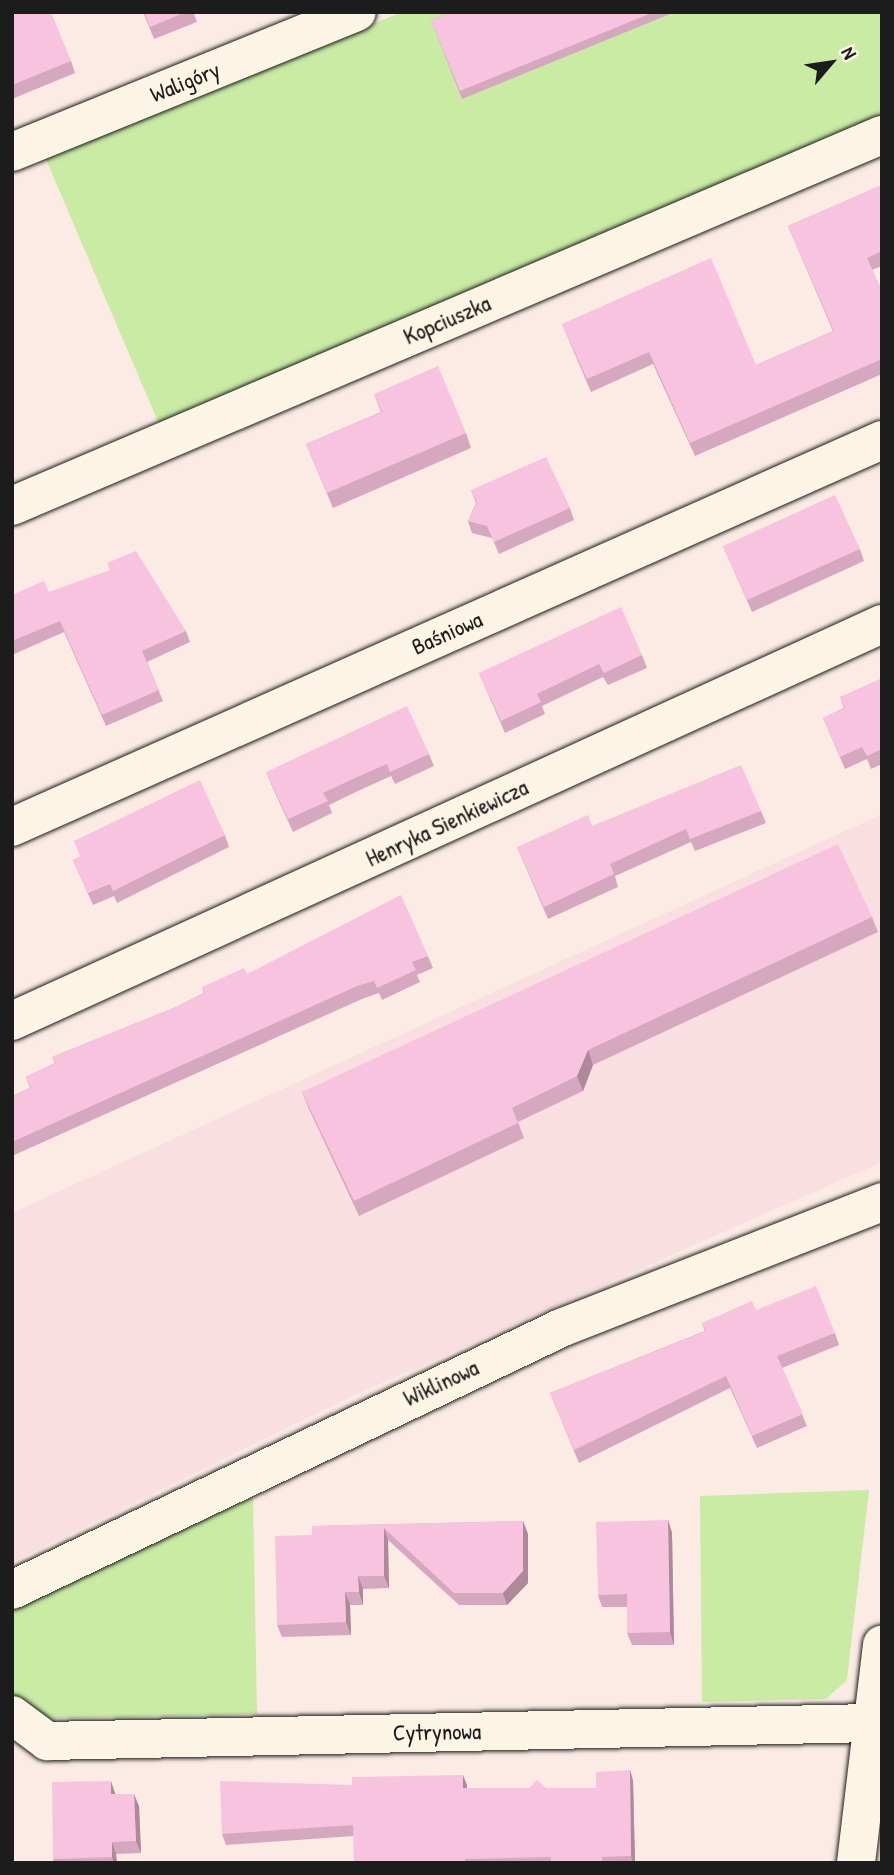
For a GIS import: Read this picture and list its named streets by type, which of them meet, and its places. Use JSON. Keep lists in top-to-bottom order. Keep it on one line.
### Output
{"streets":{"street":["Waligóry","Kopciuszka","Baśniowa","Henryka Sienkiewicza","Wiklinowa","Cytrynowa"]},"north":"top right"}
